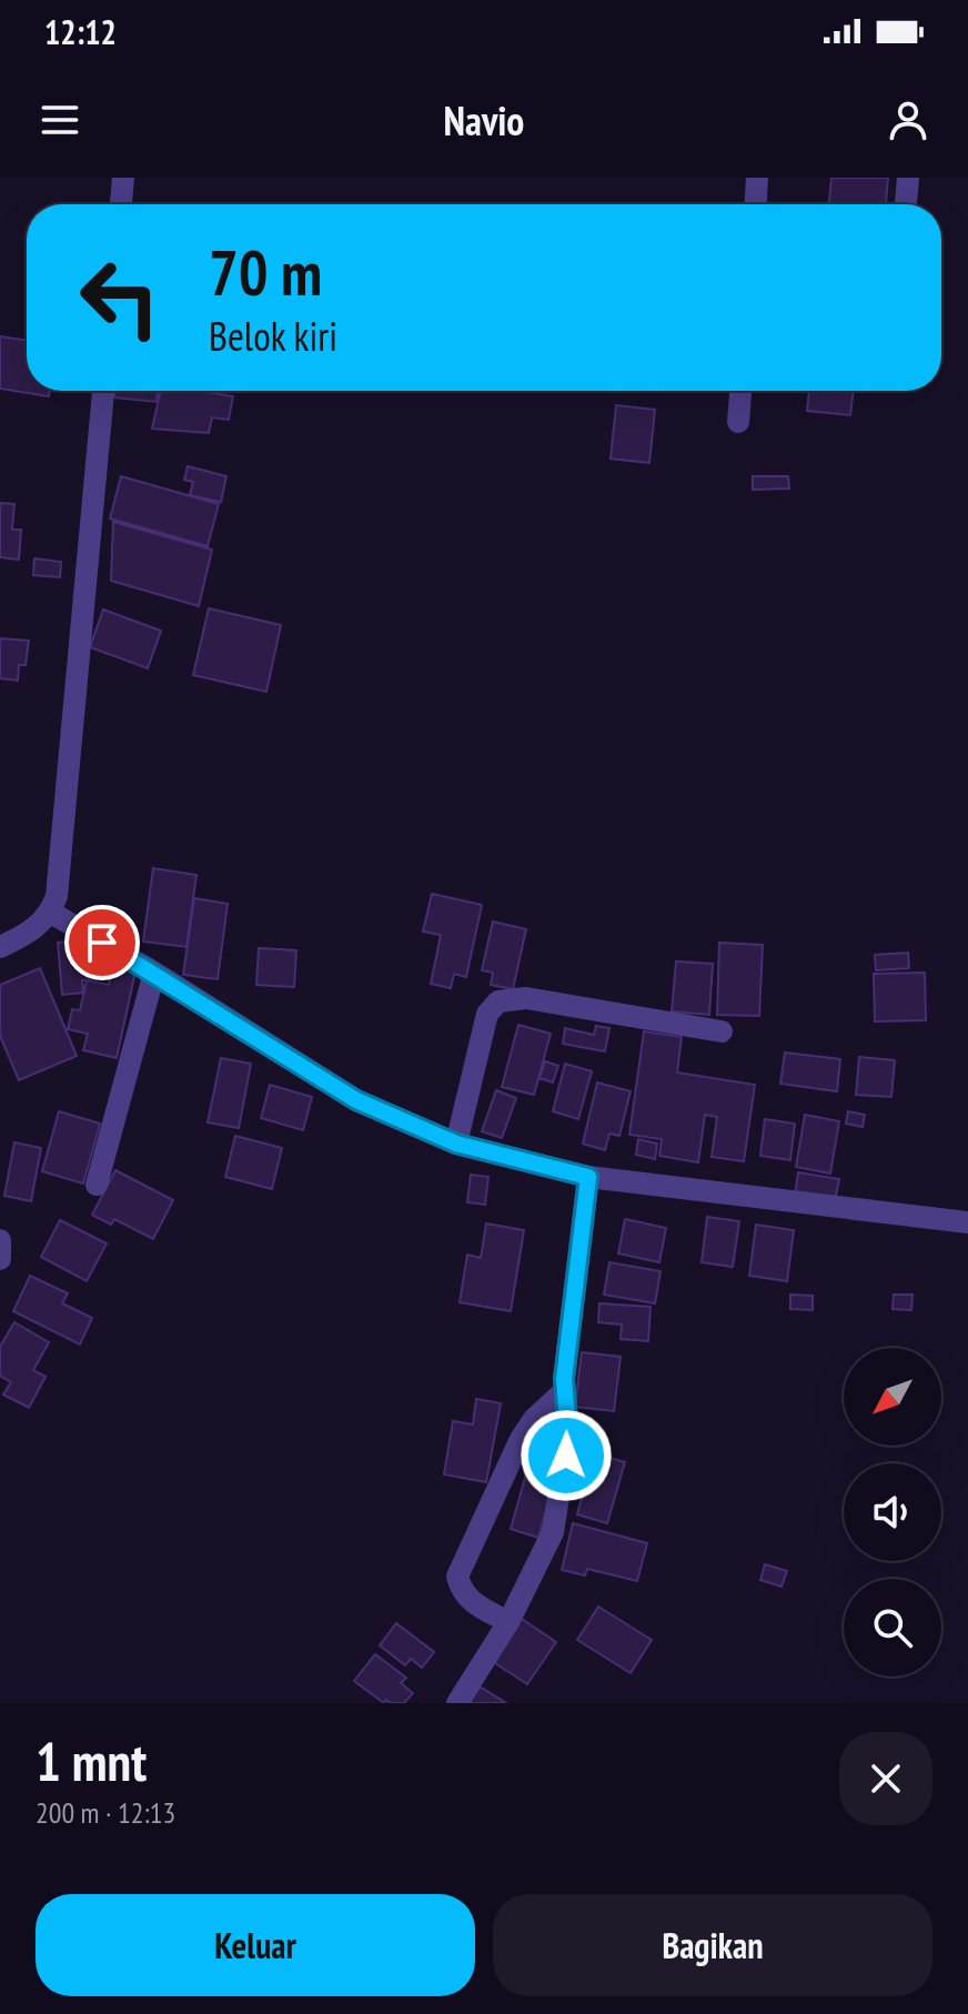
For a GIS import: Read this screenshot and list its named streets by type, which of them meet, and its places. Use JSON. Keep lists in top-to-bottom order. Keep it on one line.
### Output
{"north":"bottom left","page":{"status":"12:12","header":"Navio","turn":["70 m","Belok kiri"],"heading":["1 mnt","200 m · 12:13"],"buttons":["Keluar","Bagikan"]}}
